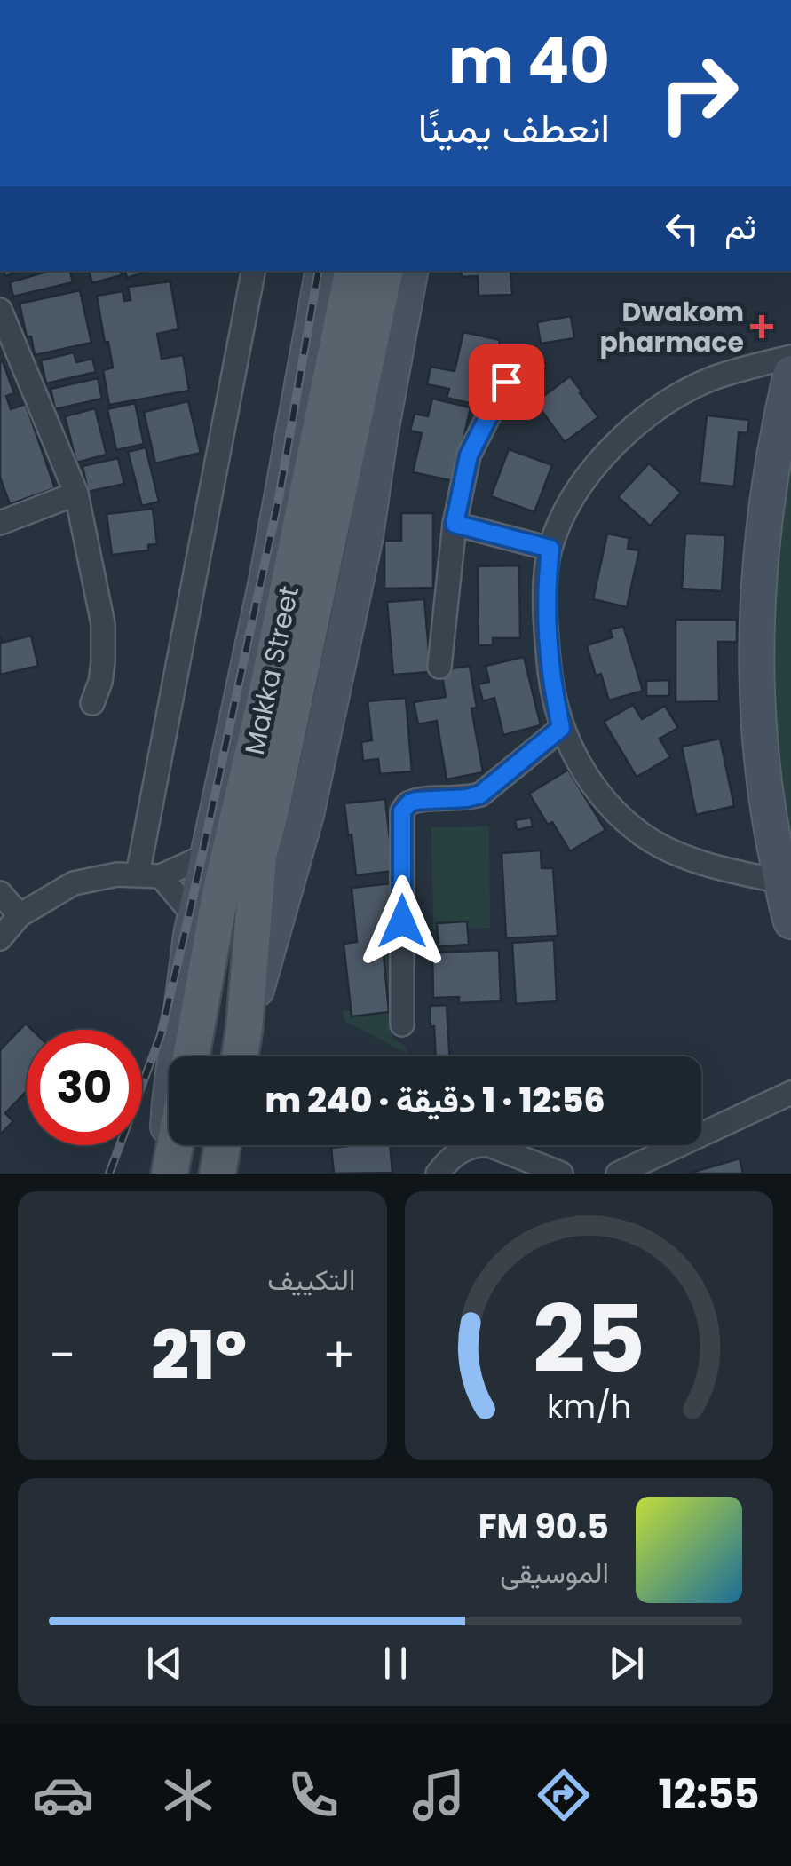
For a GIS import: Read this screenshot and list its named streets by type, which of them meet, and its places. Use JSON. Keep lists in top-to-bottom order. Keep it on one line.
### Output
{"streets":{"main road":["Makka Street"]},"places":{"health":["Dwakom pharmace"]},"page":{"turn":["40 m","انعطف يمينًا"],"then":"ثم","limit":"30","trip":"12:56 · 1 دقيقة · 240 m","tile":"التكييف","heat":["−","21°","+"],"song":["90.5 FM","الموسيقى"],"tabs":"12:55","gauge":["25","km/h"]}}
